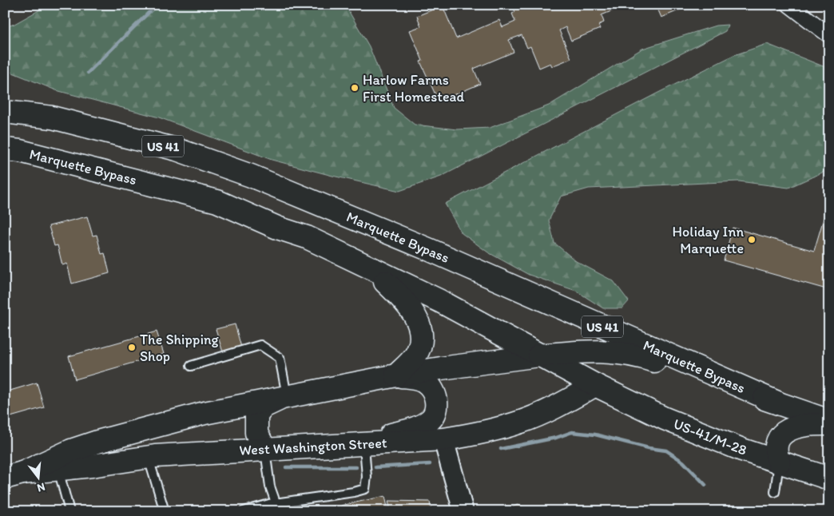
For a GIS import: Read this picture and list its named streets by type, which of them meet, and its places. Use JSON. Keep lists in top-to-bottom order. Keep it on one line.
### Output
{"streets":{"main road":["US 41","Marquette Bypass","US-41/M-28","West Washington Street"]},"crossings":[["US 41","Marquette Bypass"],["US 41","West Washington Street"],["Marquette Bypass","US-41/M-28"],["Marquette Bypass","West Washington Street"],["US-41/M-28","West Washington Street"]],"places":["Harlow Farms First Homestead","Holiday Inn Marquette","The Shipping Shop"],"north":"bottom"}
